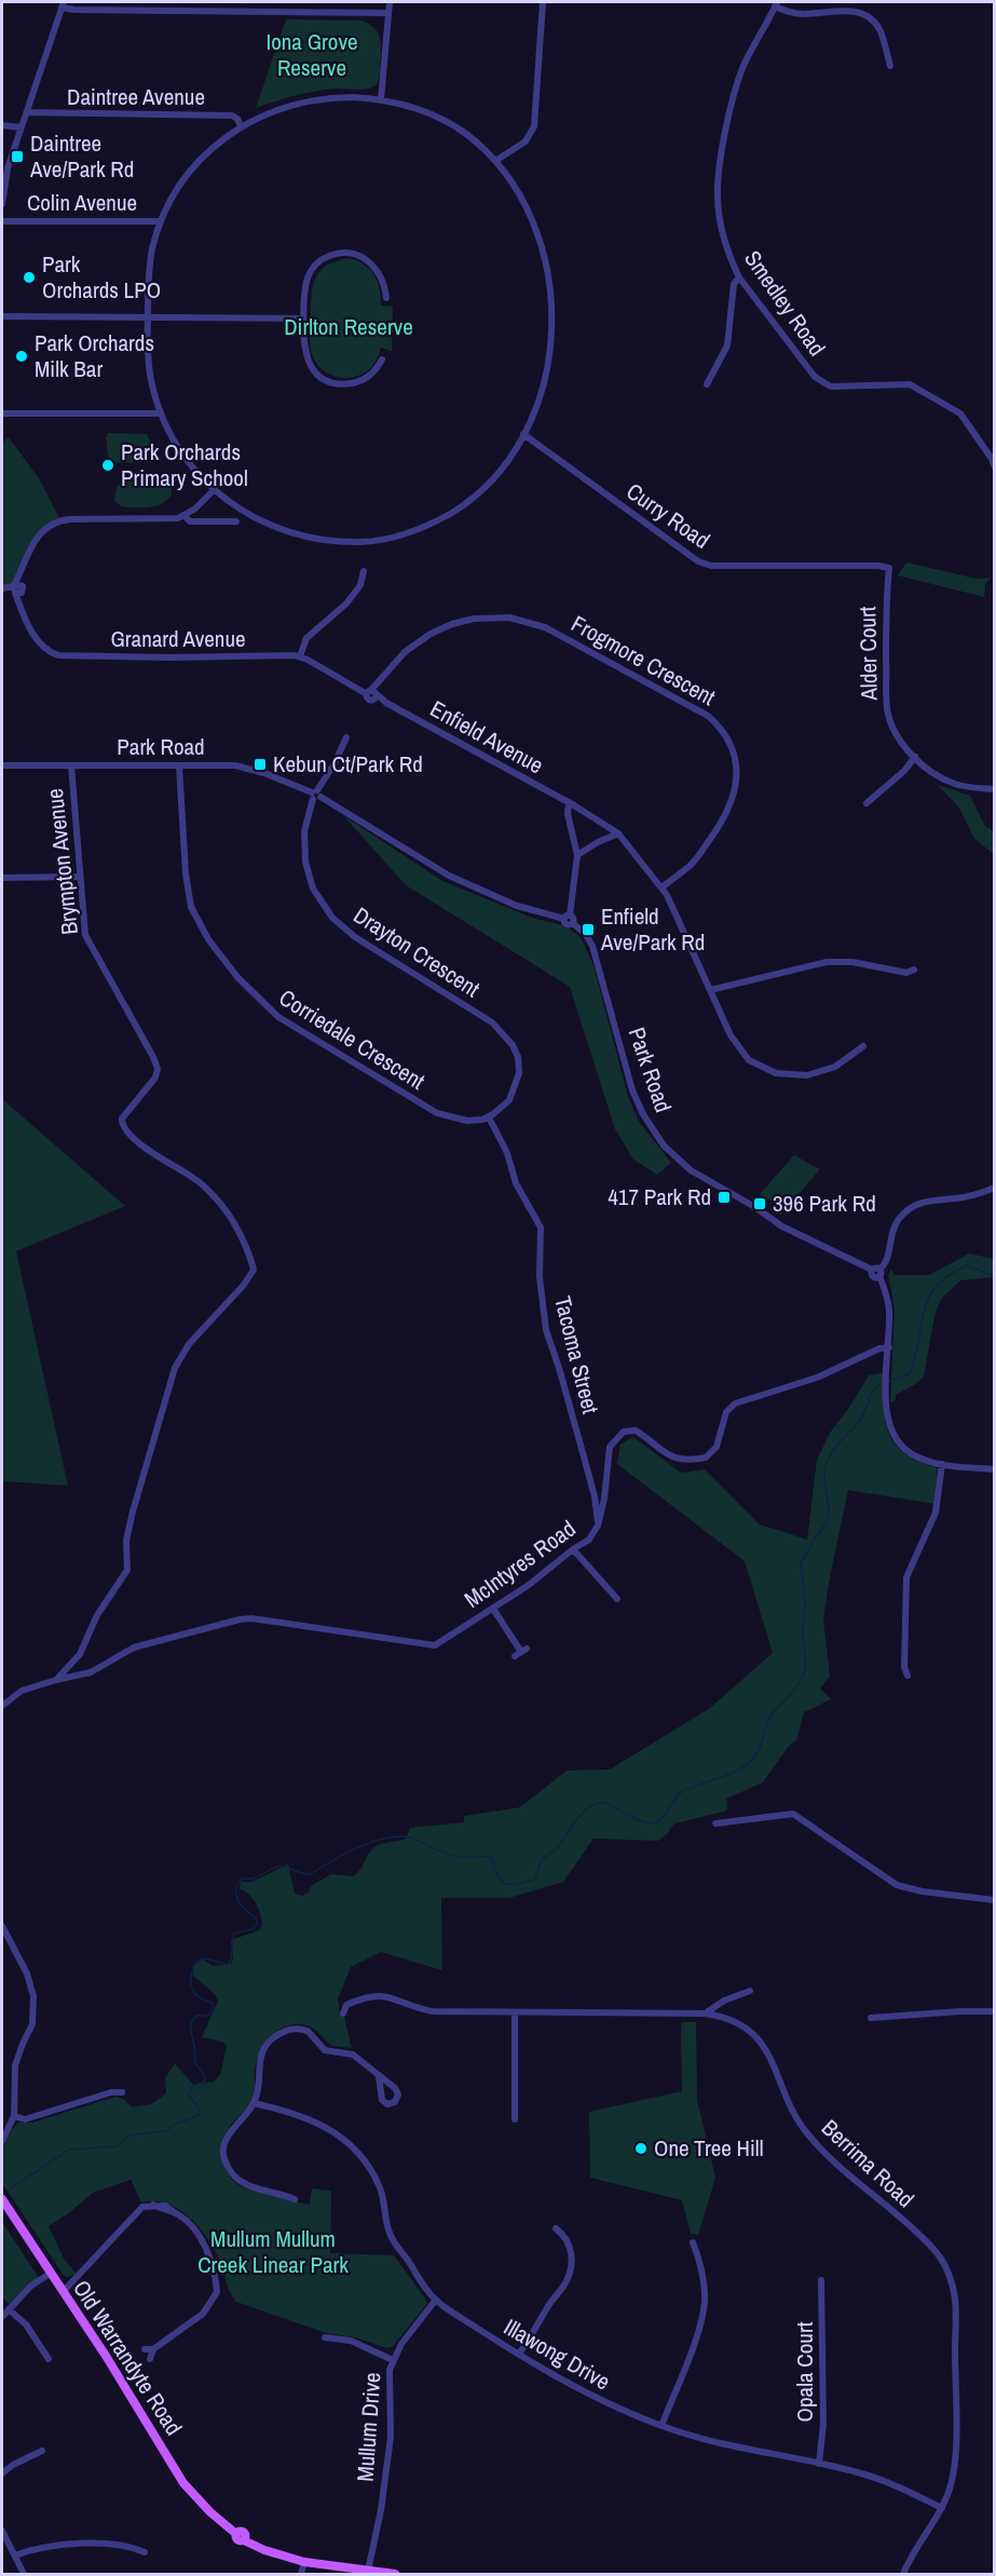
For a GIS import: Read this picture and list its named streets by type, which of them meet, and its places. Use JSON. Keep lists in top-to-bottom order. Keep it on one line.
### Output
{"streets":{"main road":["Old Warrandyte Road"],"street":["Daintree Avenue","Colin Avenue","Smedley Road","Curry Road","Granard Avenue","Alder Court","Frogmore Crescent","Enfield Avenue","Park Road","Brympton Avenue","Drayton Crescent","Corriedale Crescent","Tacoma Street","McIntyres Road","Berrima Road","Illawong Drive","Opala Court","Mullum Drive"]},"crossings":[["Curry Road","Alder Court"],["Granard Avenue","Frogmore Crescent"],["Granard Avenue","Enfield Avenue"],["Frogmore Crescent","Enfield Avenue"],["Park Road","Brympton Avenue"],["Park Road","Drayton Crescent"],["Park Road","Corriedale Crescent"],["Brympton Avenue","McIntyres Road"],["Drayton Crescent","Corriedale Crescent"],["Drayton Crescent","Tacoma Street"],["Corriedale Crescent","Tacoma Street"],["Tacoma Street","McIntyres Road"],["Berrima Road","Illawong Drive"],["Illawong Drive","Opala Court"],["Illawong Drive","Mullum Drive"],["Old Warrandyte Road","Mullum Drive"]],"parks":["Iona Grove Reserve","Dirlton Reserve","Mullum Mullum Creek Linear Park"],"places":{"transit":["Daintree Ave/Park Rd","Kebun Ct/Park Rd","Enfield Ave/Park Rd","417 Park Rd","396 Park Rd"],"other":["Park Orchards LPO","Park Orchards Milk Bar","Park Orchards Primary School","One Tree Hill"]}}
